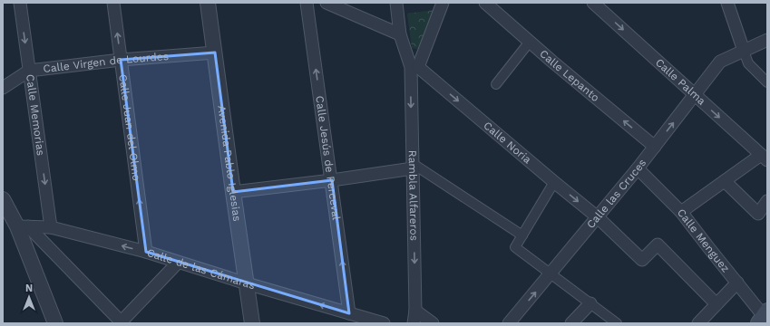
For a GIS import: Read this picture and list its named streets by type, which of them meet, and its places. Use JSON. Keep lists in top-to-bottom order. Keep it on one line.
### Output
{"streets":{"street":["Calle Virgen de Lourdes","Calle Lepanto","Calle Palma","Calle Memorias","Calle Juan del Olmo","Calle Noria","Calle Jesús de Perceval","Avenida Pablo Iglesias","Calle las Cruces","Rambla Alfareros","Calle Menguez","Calle de las Cámaras"]},"crossings":[["Calle Virgen de Lourdes","Calle Memorias"],["Calle Virgen de Lourdes","Calle Juan del Olmo"],["Calle Virgen de Lourdes","Avenida Pablo Iglesias"],["Calle Lepanto","Calle las Cruces"],["Calle Palma","Calle las Cruces"],["Calle Memorias","Calle de las Cámaras"],["Calle Juan del Olmo","Calle de las Cámaras"],["Calle Noria","Calle las Cruces"],["Calle Noria","Rambla Alfareros"],["Calle Jesús de Perceval","Calle de las Cámaras"],["Avenida Pablo Iglesias","Calle de las Cámaras"],["Calle las Cruces","Calle Menguez"]],"one_way":["Calle Lepanto","Calle Palma","Calle Memorias","Calle Juan del Olmo","Calle Jesús de Perceval","Rambla Alfareros","Calle de las Cámaras"],"north":"top"}
